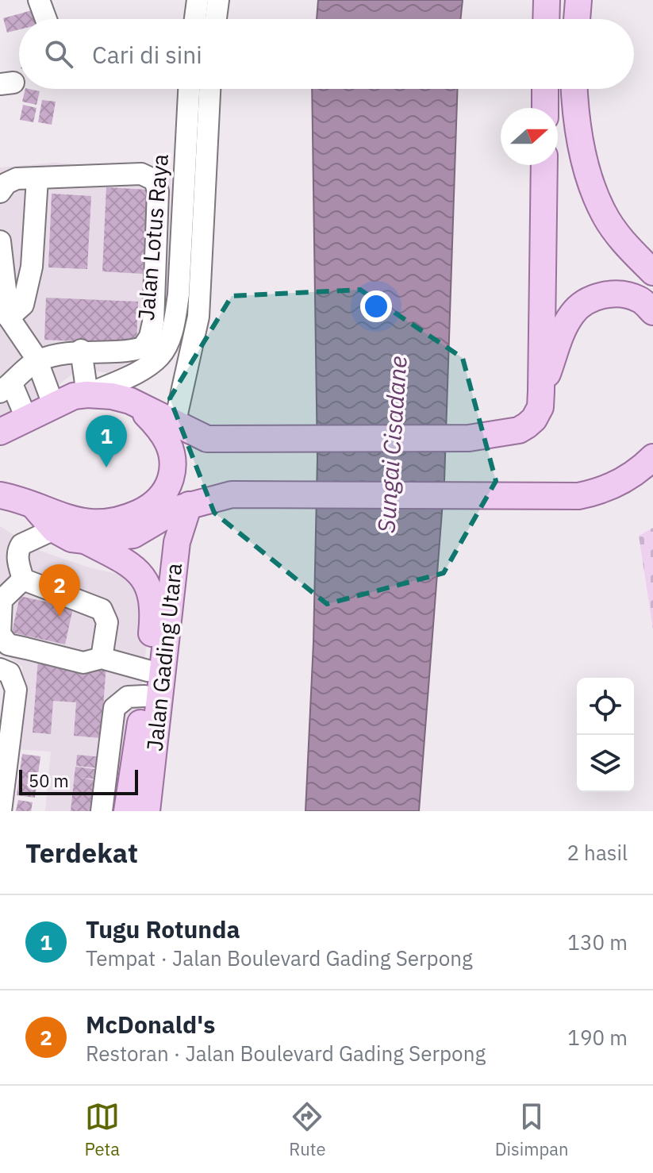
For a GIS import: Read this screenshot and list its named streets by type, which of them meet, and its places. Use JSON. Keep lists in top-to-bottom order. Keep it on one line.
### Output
{"streets":{"main road":["Jalan Gading Utara"],"street":["Jalan Lotus Raya"]},"water":["Sungai Cisadane"],"scale_bar":"50 m","north":"right","page":{"search":"Cari di sini","pins":["1","2"],"scale":"50 m","heading":["Terdekat","2 hasil"],"list":[{"mark":"1","name":"Tugu Rotunda","note":"Tempat · Jalan Boulevard Gading Serpong","value":"130 m"},{"mark":"2","name":"McDonald's","note":"Restoran · Jalan Boulevard Gading Serpong","value":"190 m"}],"nav":["Peta","Rute","Disimpan"]}}
